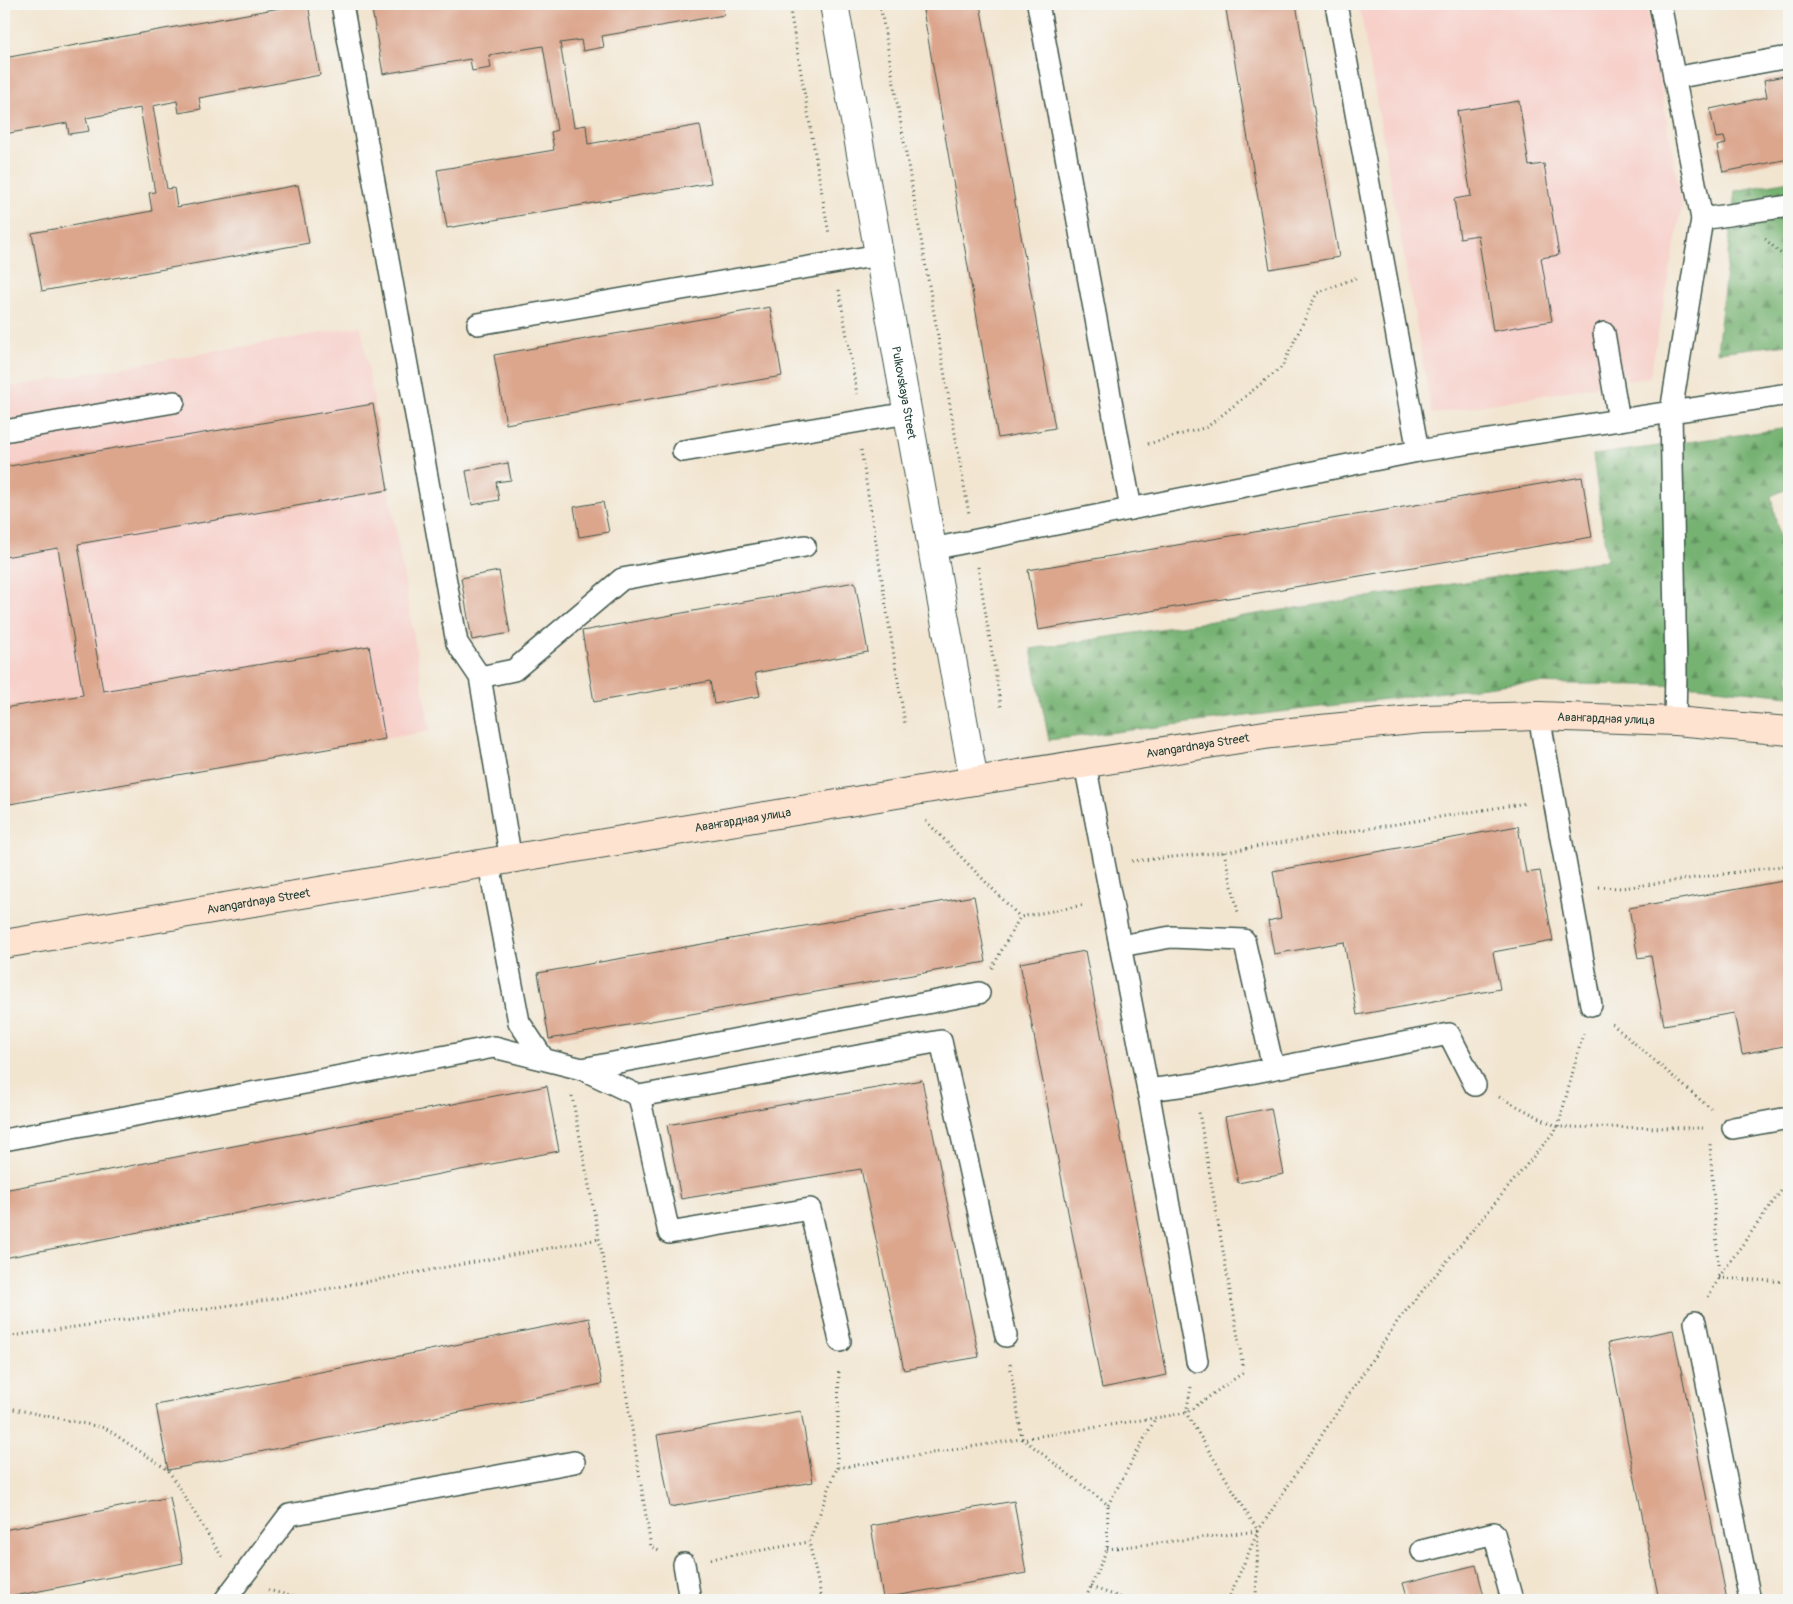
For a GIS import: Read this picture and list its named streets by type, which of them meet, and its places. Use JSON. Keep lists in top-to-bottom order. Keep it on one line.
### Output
{"streets":{"main road":["Авангардная улица","Avangardnaya Street"],"street":["Pulkovskaya Street"]},"crossings":[["Pulkovskaya Street","Авангардная улица"],["Pulkovskaya Street","Avangardnaya Street"],["Авангардная улица","Avangardnaya Street"]]}
